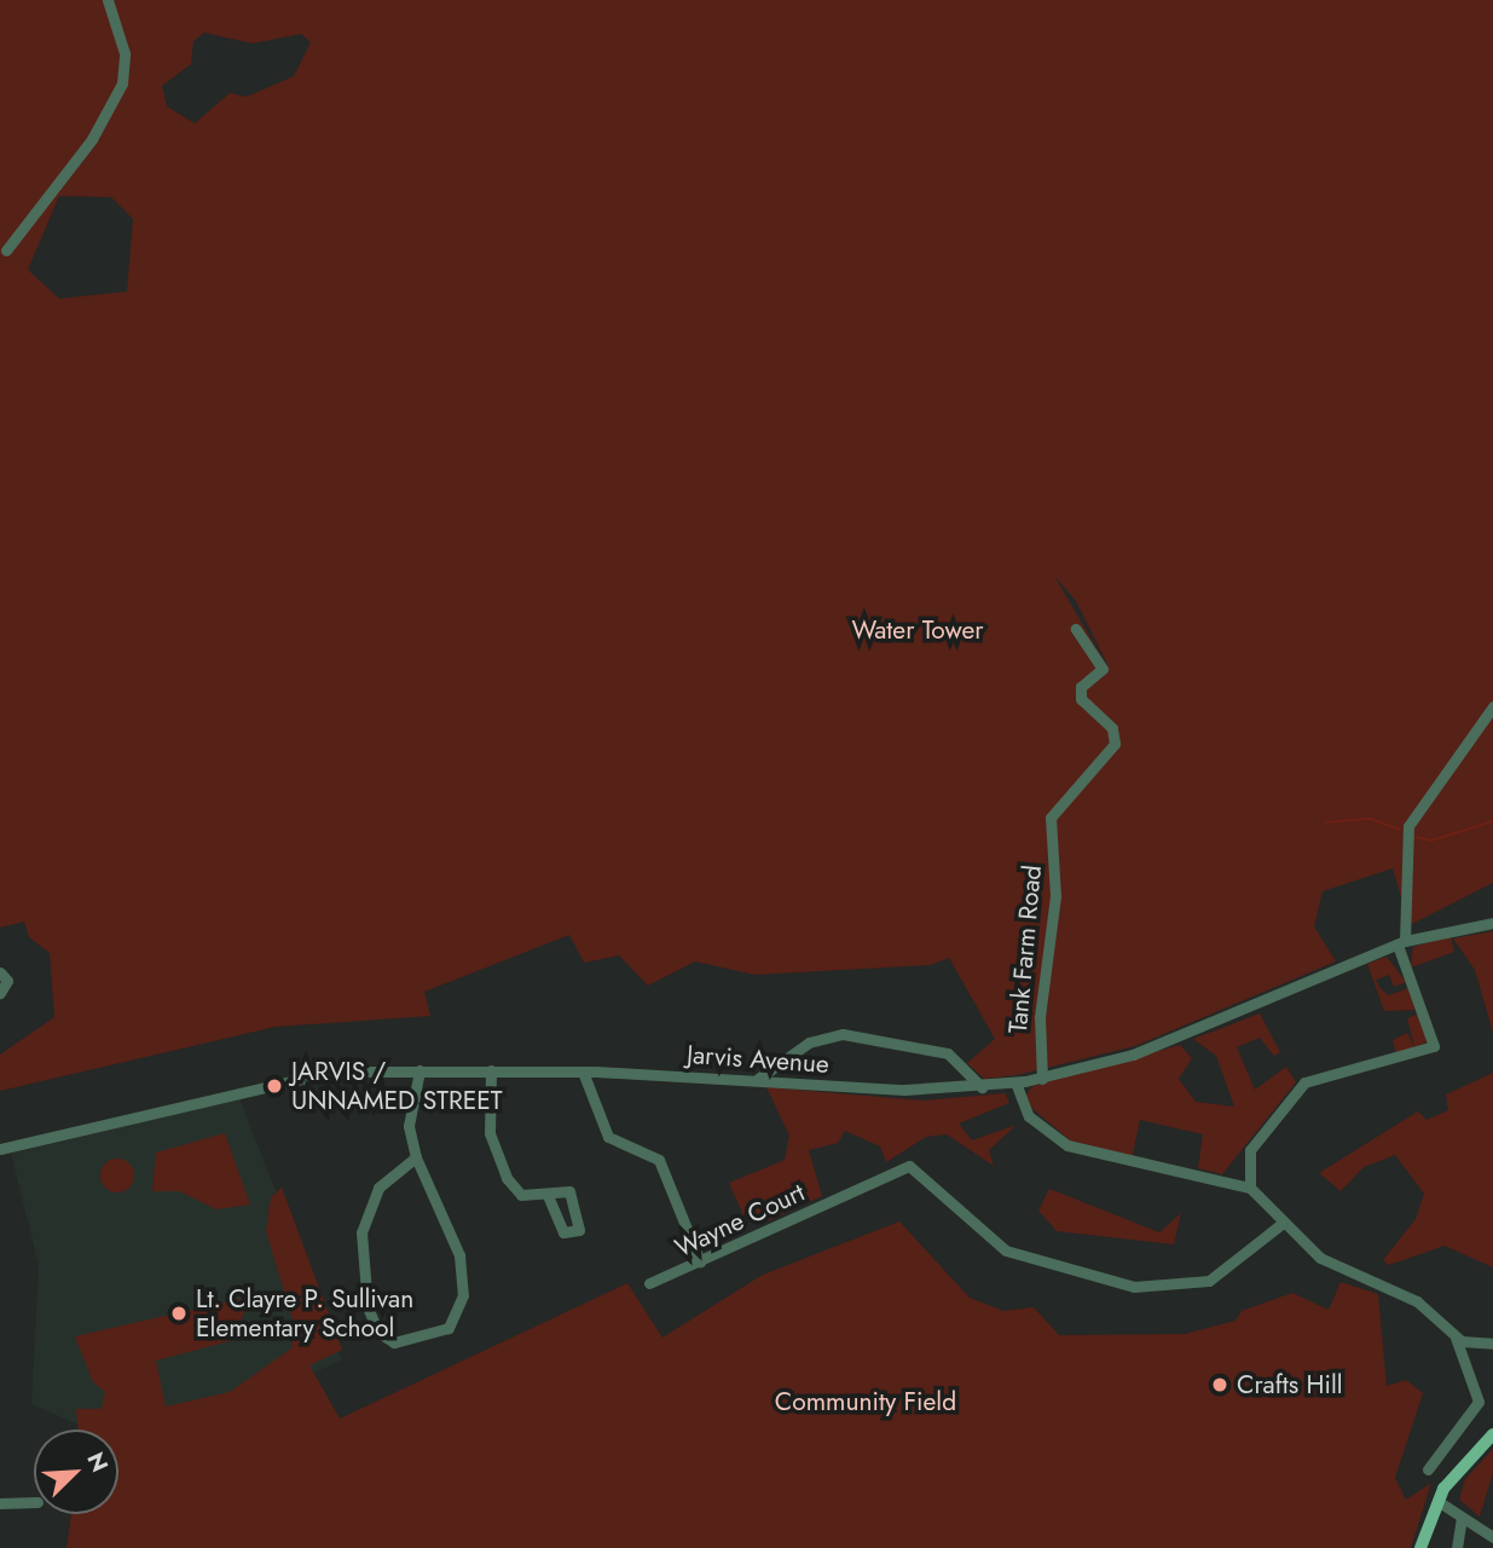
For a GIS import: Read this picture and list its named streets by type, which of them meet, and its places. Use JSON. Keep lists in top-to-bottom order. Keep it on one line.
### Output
{"streets":{"street":["Tank Farm Road","Jarvis Avenue","Wayne Court"]},"crossings":[["Tank Farm Road","Jarvis Avenue"]],"parks":["Water Tower","Community Field"],"places":["JARVIS / UNNAMED STREET","Lt. Clayre P. Sullivan Elementary School","Crafts Hill"],"north":"top right"}
